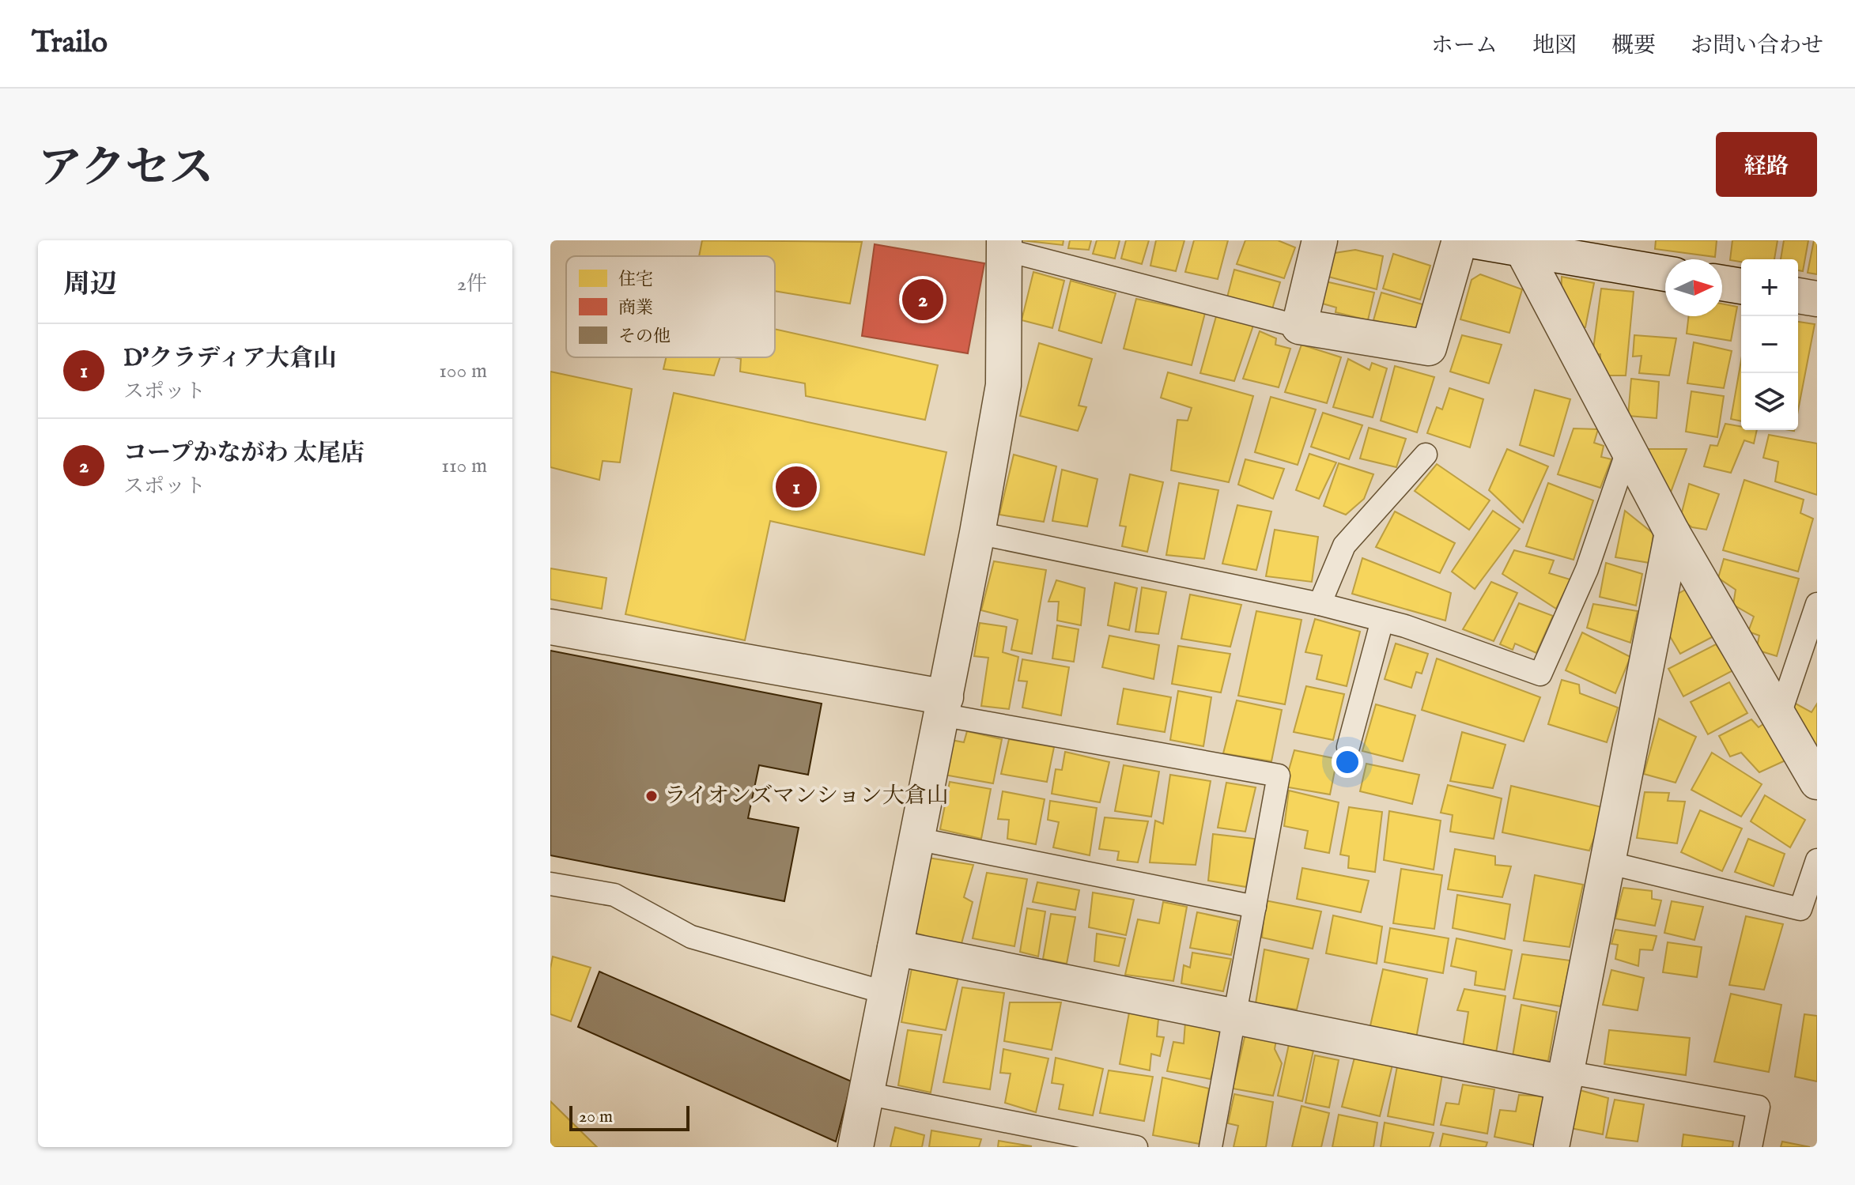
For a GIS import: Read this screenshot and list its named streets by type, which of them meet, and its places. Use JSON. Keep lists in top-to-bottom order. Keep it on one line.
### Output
{"places":["ライオンズマンション大倉山"],"legend":["住宅","商業","その他"],"scale_bar":"20 m","north":"right","page":{"header":"Trailo","nav":["ホーム","地図","概要","お問い合わせ"],"title":"アクセス","buttons":"経路","heading":["周辺","2件"],"map_buttons":["+","−"],"pins":["2","1"],"list":[{"mark":"1","name":"D'クラディア大倉山","note":"スポット","value":"100 m"},{"mark":"2","name":"コープかながわ 太尾店","note":"スポット","value":"110 m"}],"scale":"20 m"}}
